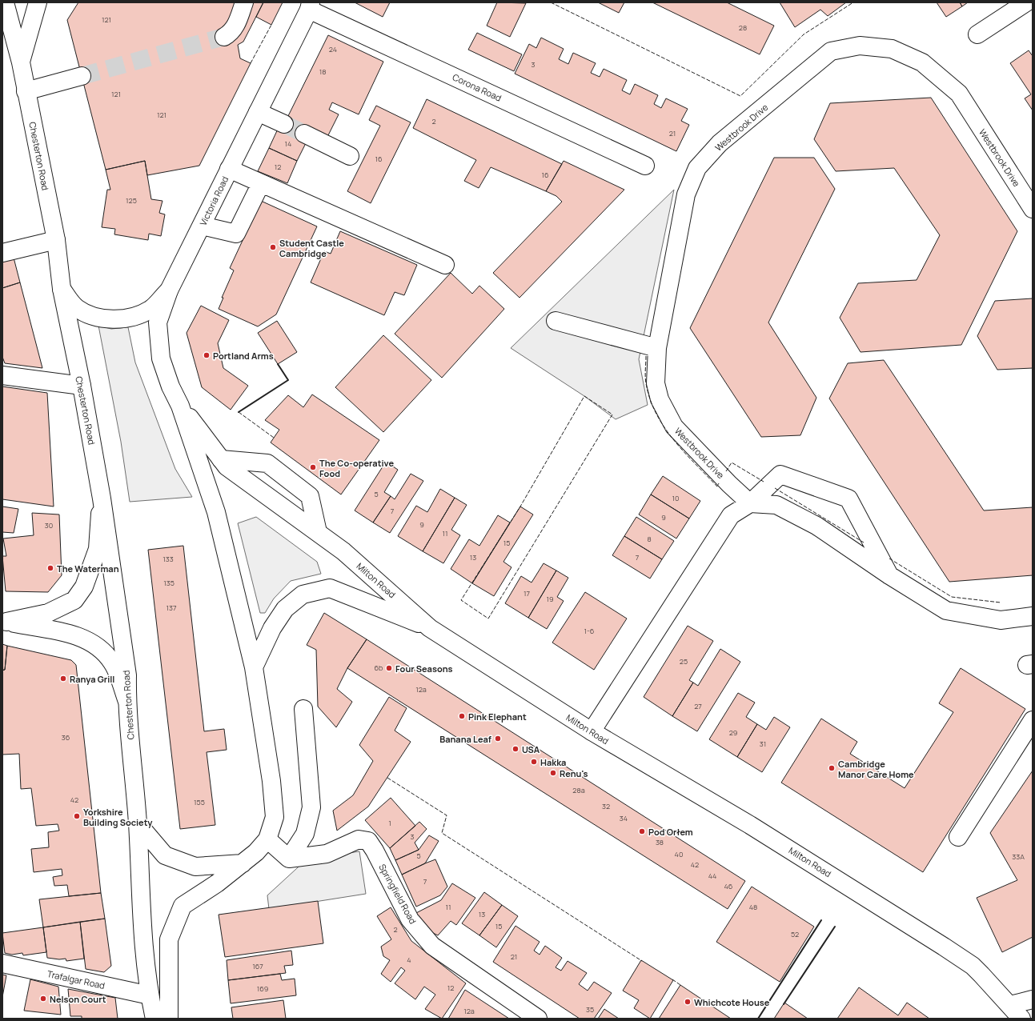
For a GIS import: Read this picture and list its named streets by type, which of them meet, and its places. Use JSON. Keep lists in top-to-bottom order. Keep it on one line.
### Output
{"streets":{"main road":["Corona Road","Westbrook Drive","Chesterton Road","Victoria Road","Milton Road","Springfield Road","Trafalgar Road"]},"crossings":[["Corona Road","Victoria Road"],["Chesterton Road","Trafalgar Road"],["Victoria Road","Milton Road"]],"places":["Student Castle Cambridge","Portland Arms","The Co-operative Food","The Waterman","Four Seasons","Ranya Grill","Pink Elephant","Banana Leaf","USA","Hakka","Cambridge Manor Care Home","Renu's","Yorkshire Building Society","Pod Orłem","Nelson Court","Whichcote House"],"house_numbers":["121","28","24","3","18","121","121","2","21","14","16","12","16","125","5","10","7","9","9","30","11","8","15","13","7","133","135","17","19","137","1-6","25","6b","12a","27","29","36","31","28a","42","155","32","34","1","3","38","40","5","33A","42","44","7","46","11","48","13","15","2","52","21","4","167","12","169","35","12a"]}
